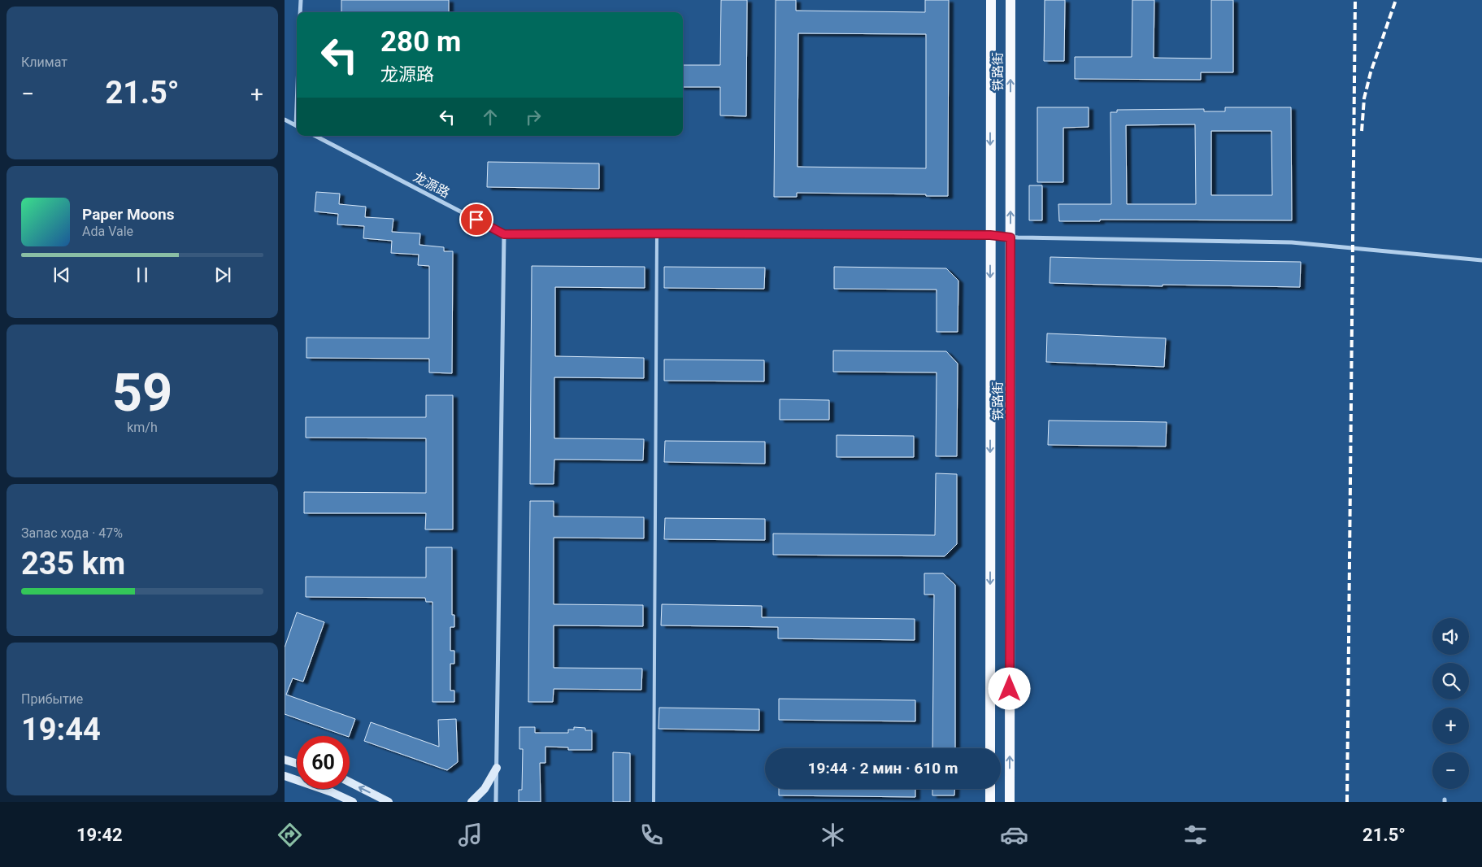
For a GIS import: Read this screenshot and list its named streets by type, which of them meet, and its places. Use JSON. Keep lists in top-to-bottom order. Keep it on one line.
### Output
{"streets":{"main road":["铁路街"],"street":["龙源路"]},"crossings":[["铁路街","龙源路"]],"page":{"tile":["Климат",["59","km/h"],["Запас хода · 47%","235 km"],["Прибытие","19:44"]],"turn":["280 m","龙源路"],"heat":["−","21.5°","+"],"song":["Paper Moons","Ada Vale"],"map_buttons":["+","−"],"limit":"60","trip":"19:44 · 2 мин · 610 m","tabs":["19:42","21.5°"]}}
